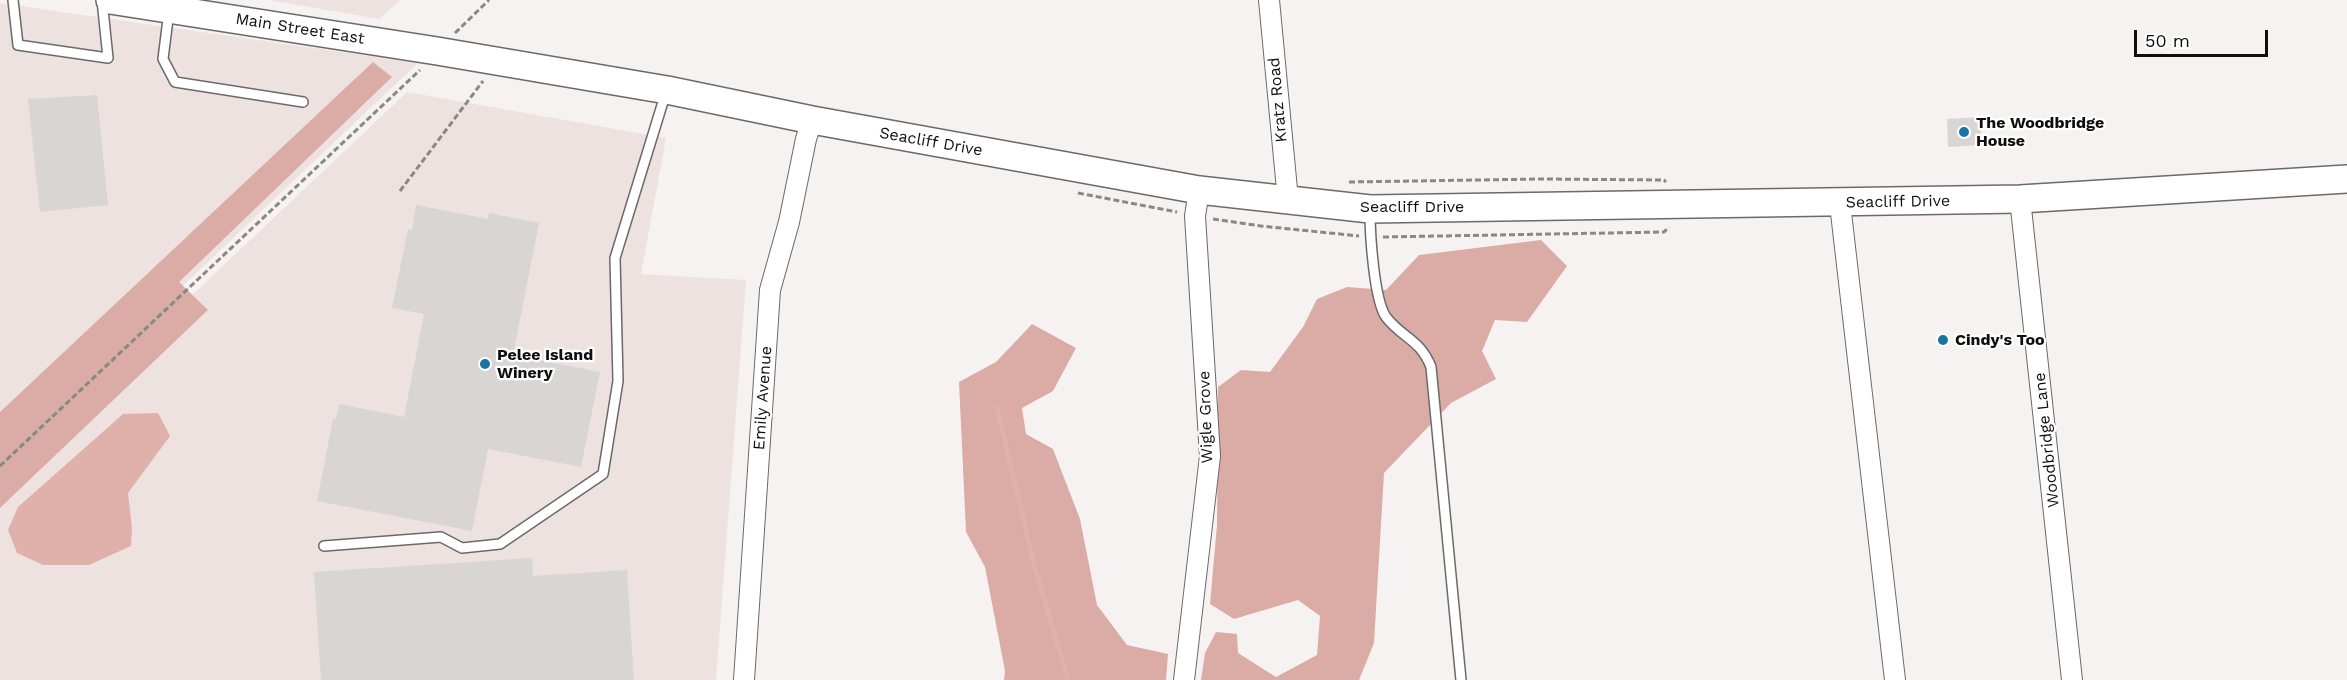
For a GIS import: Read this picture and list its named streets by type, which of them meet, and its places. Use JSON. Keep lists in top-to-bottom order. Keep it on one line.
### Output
{"streets":{"main road":["Main Street East","Seacliff Drive"],"street":["Kratz Road","Emily Avenue","Wigle Grove","Woodbridge Lane"]},"crossings":[["Main Street East","Seacliff Drive"],["Kratz Road","Seacliff Drive"],["Seacliff Drive","Emily Avenue"],["Seacliff Drive","Wigle Grove"],["Seacliff Drive","Woodbridge Lane"]],"places":["The Woodbridge House","Cindy's Too","Pelee Island Winery"],"scale_bar":"50 m"}
